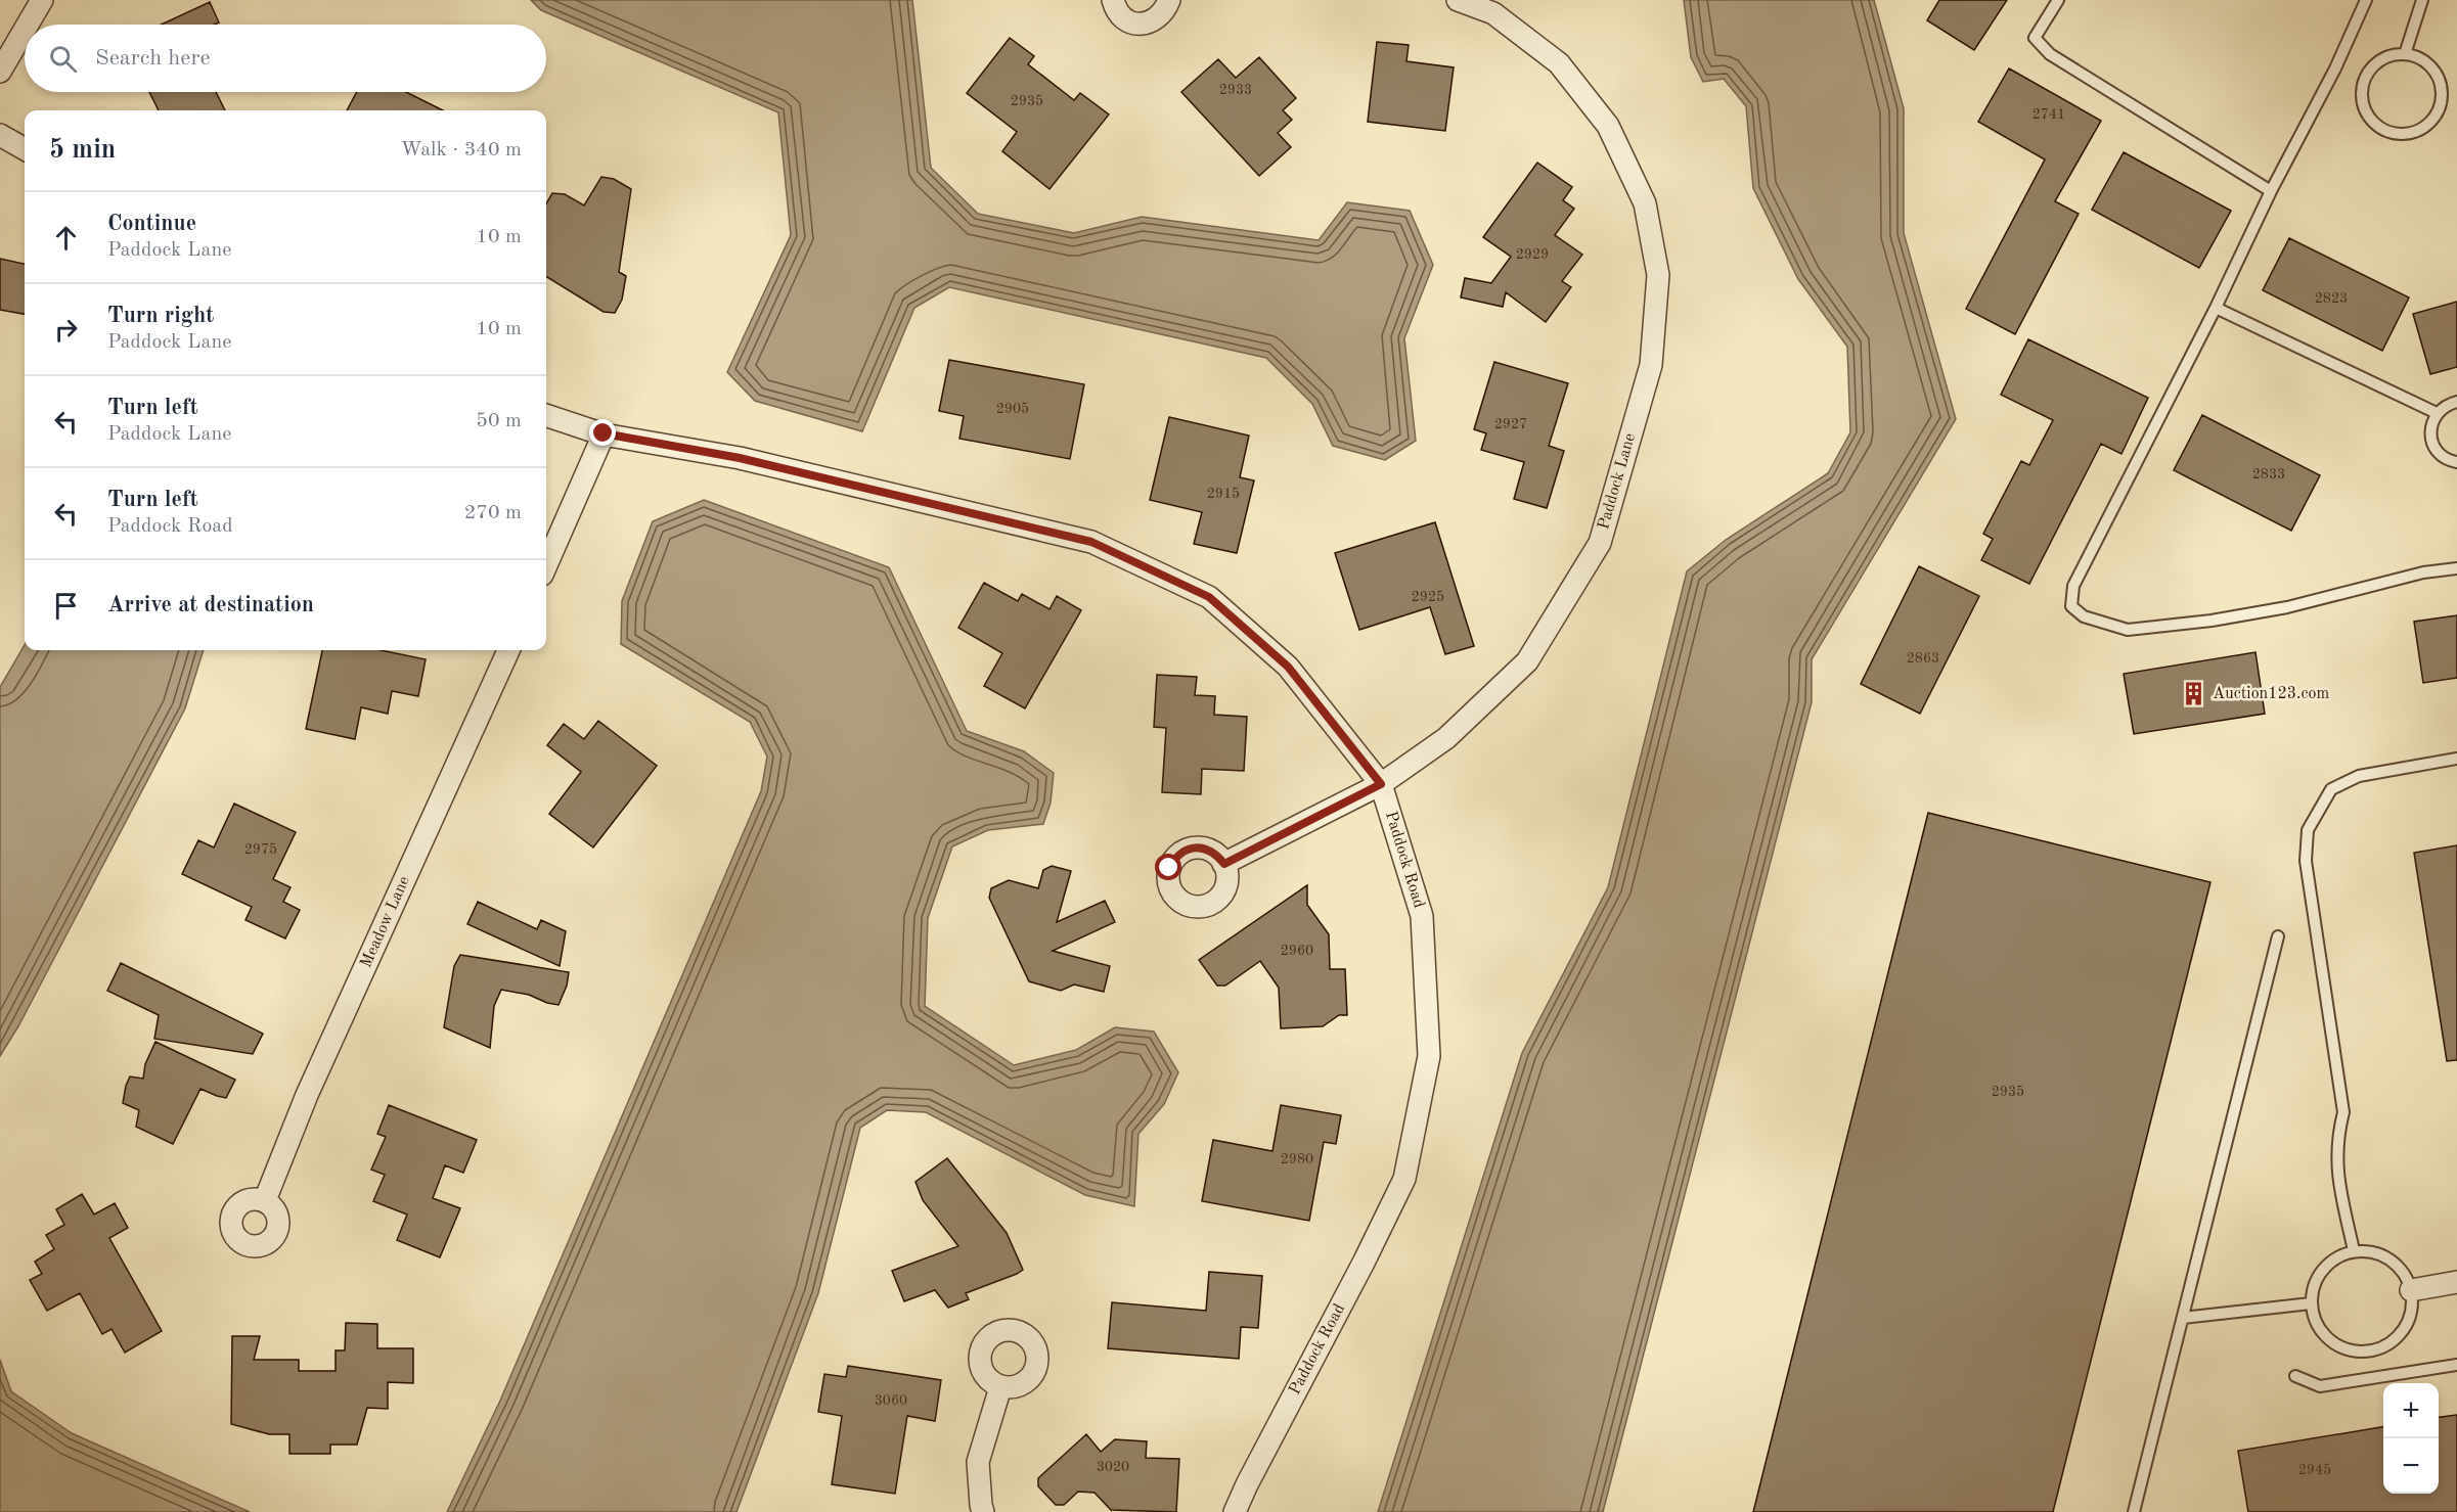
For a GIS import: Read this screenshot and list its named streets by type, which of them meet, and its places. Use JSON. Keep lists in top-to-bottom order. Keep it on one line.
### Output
{"streets":{"street":["Paddock Lane","Paddock Road","Meadow Lane"]},"crossings":[["Paddock Lane","Paddock Road"]],"places":{"building":["Auction123.com"]},"house_numbers":["2933","2935","2741","2929","2823","2905","2927","2833","2915","2925","2863","2975","2960","2935","2980","3060","3020","2945"],"page":{"search":"Search here","heading":["5 min","Walk · 340 m"],"list":[["Continue","Paddock Lane","10 m"],["Turn right","Paddock Lane","10 m"],["Turn left","Paddock Lane","50 m"],["Turn left","Paddock Road","270 m"],"Arrive at destination"],"map_buttons":["+","−"]}}
